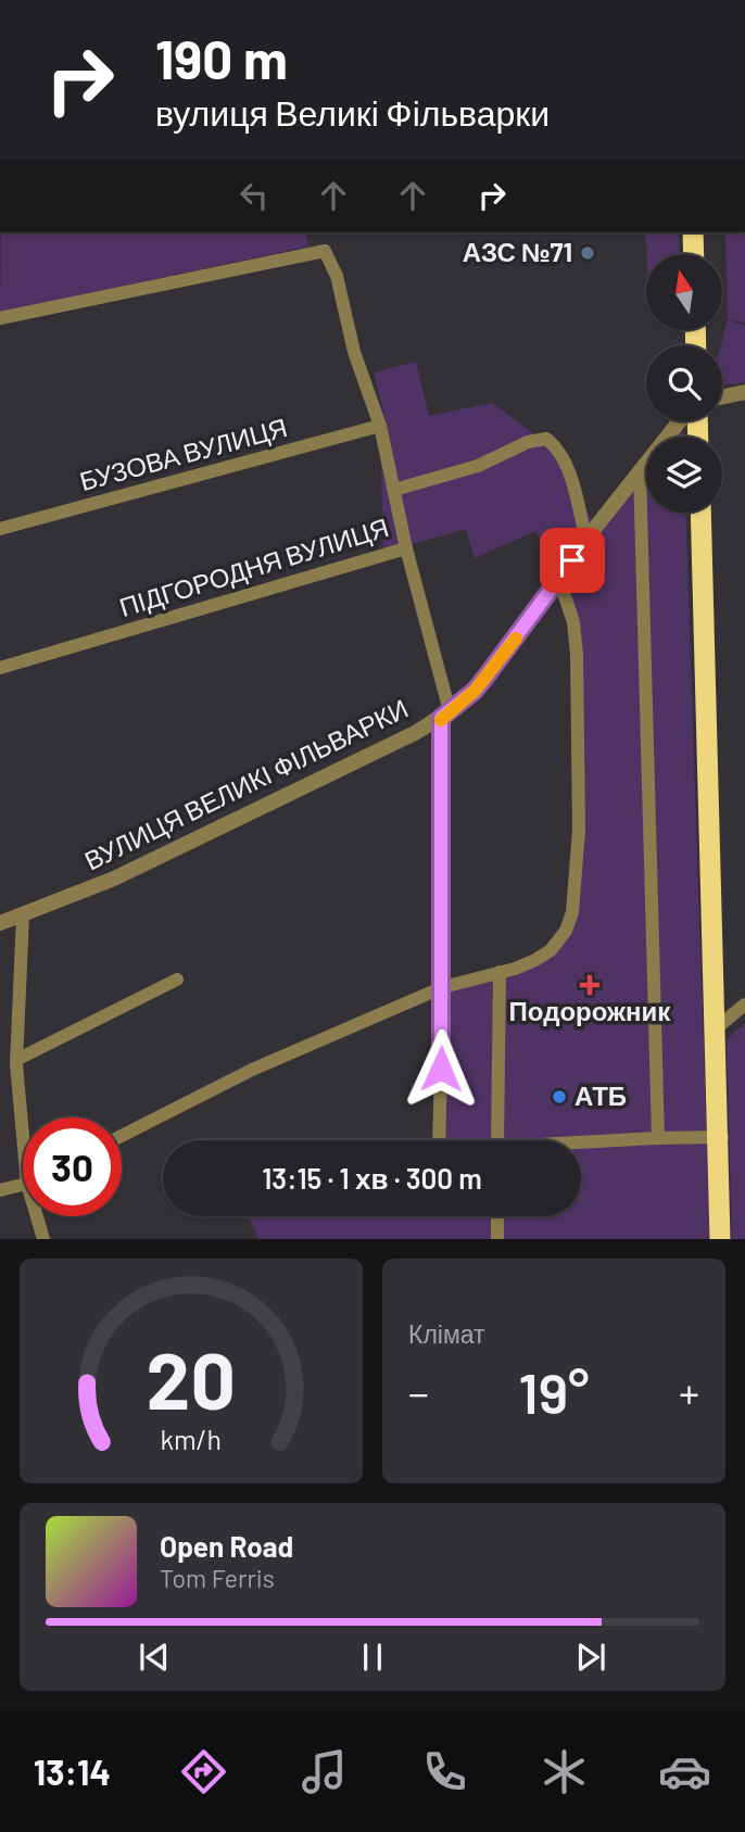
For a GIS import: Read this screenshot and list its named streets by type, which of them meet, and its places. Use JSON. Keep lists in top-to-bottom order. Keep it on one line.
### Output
{"streets":{"street":["БУЗОВА ВУЛИЦЯ","ПІДГОРОДНЯ ВУЛИЦЯ","ВУЛИЦЯ ВЕЛИКІ ФІЛЬВАРКИ"]},"crossings":[["БУЗОВА ВУЛИЦЯ","ПІДГОРОДНЯ ВУЛИЦЯ"]],"places":{"other":["АЗС №71","АТБ"],"health":["Подорожник"]},"north":"top","page":{"turn":["190 m","вулиця Великі Фільварки"],"limit":"30","trip":"13:15 · 1 хв · 300 m","tile":"Клімат","heat":["−","19°","+"],"song":["Open Road","Tom Ferris"],"tabs":"13:14","gauge":["20","km/h"]}}
